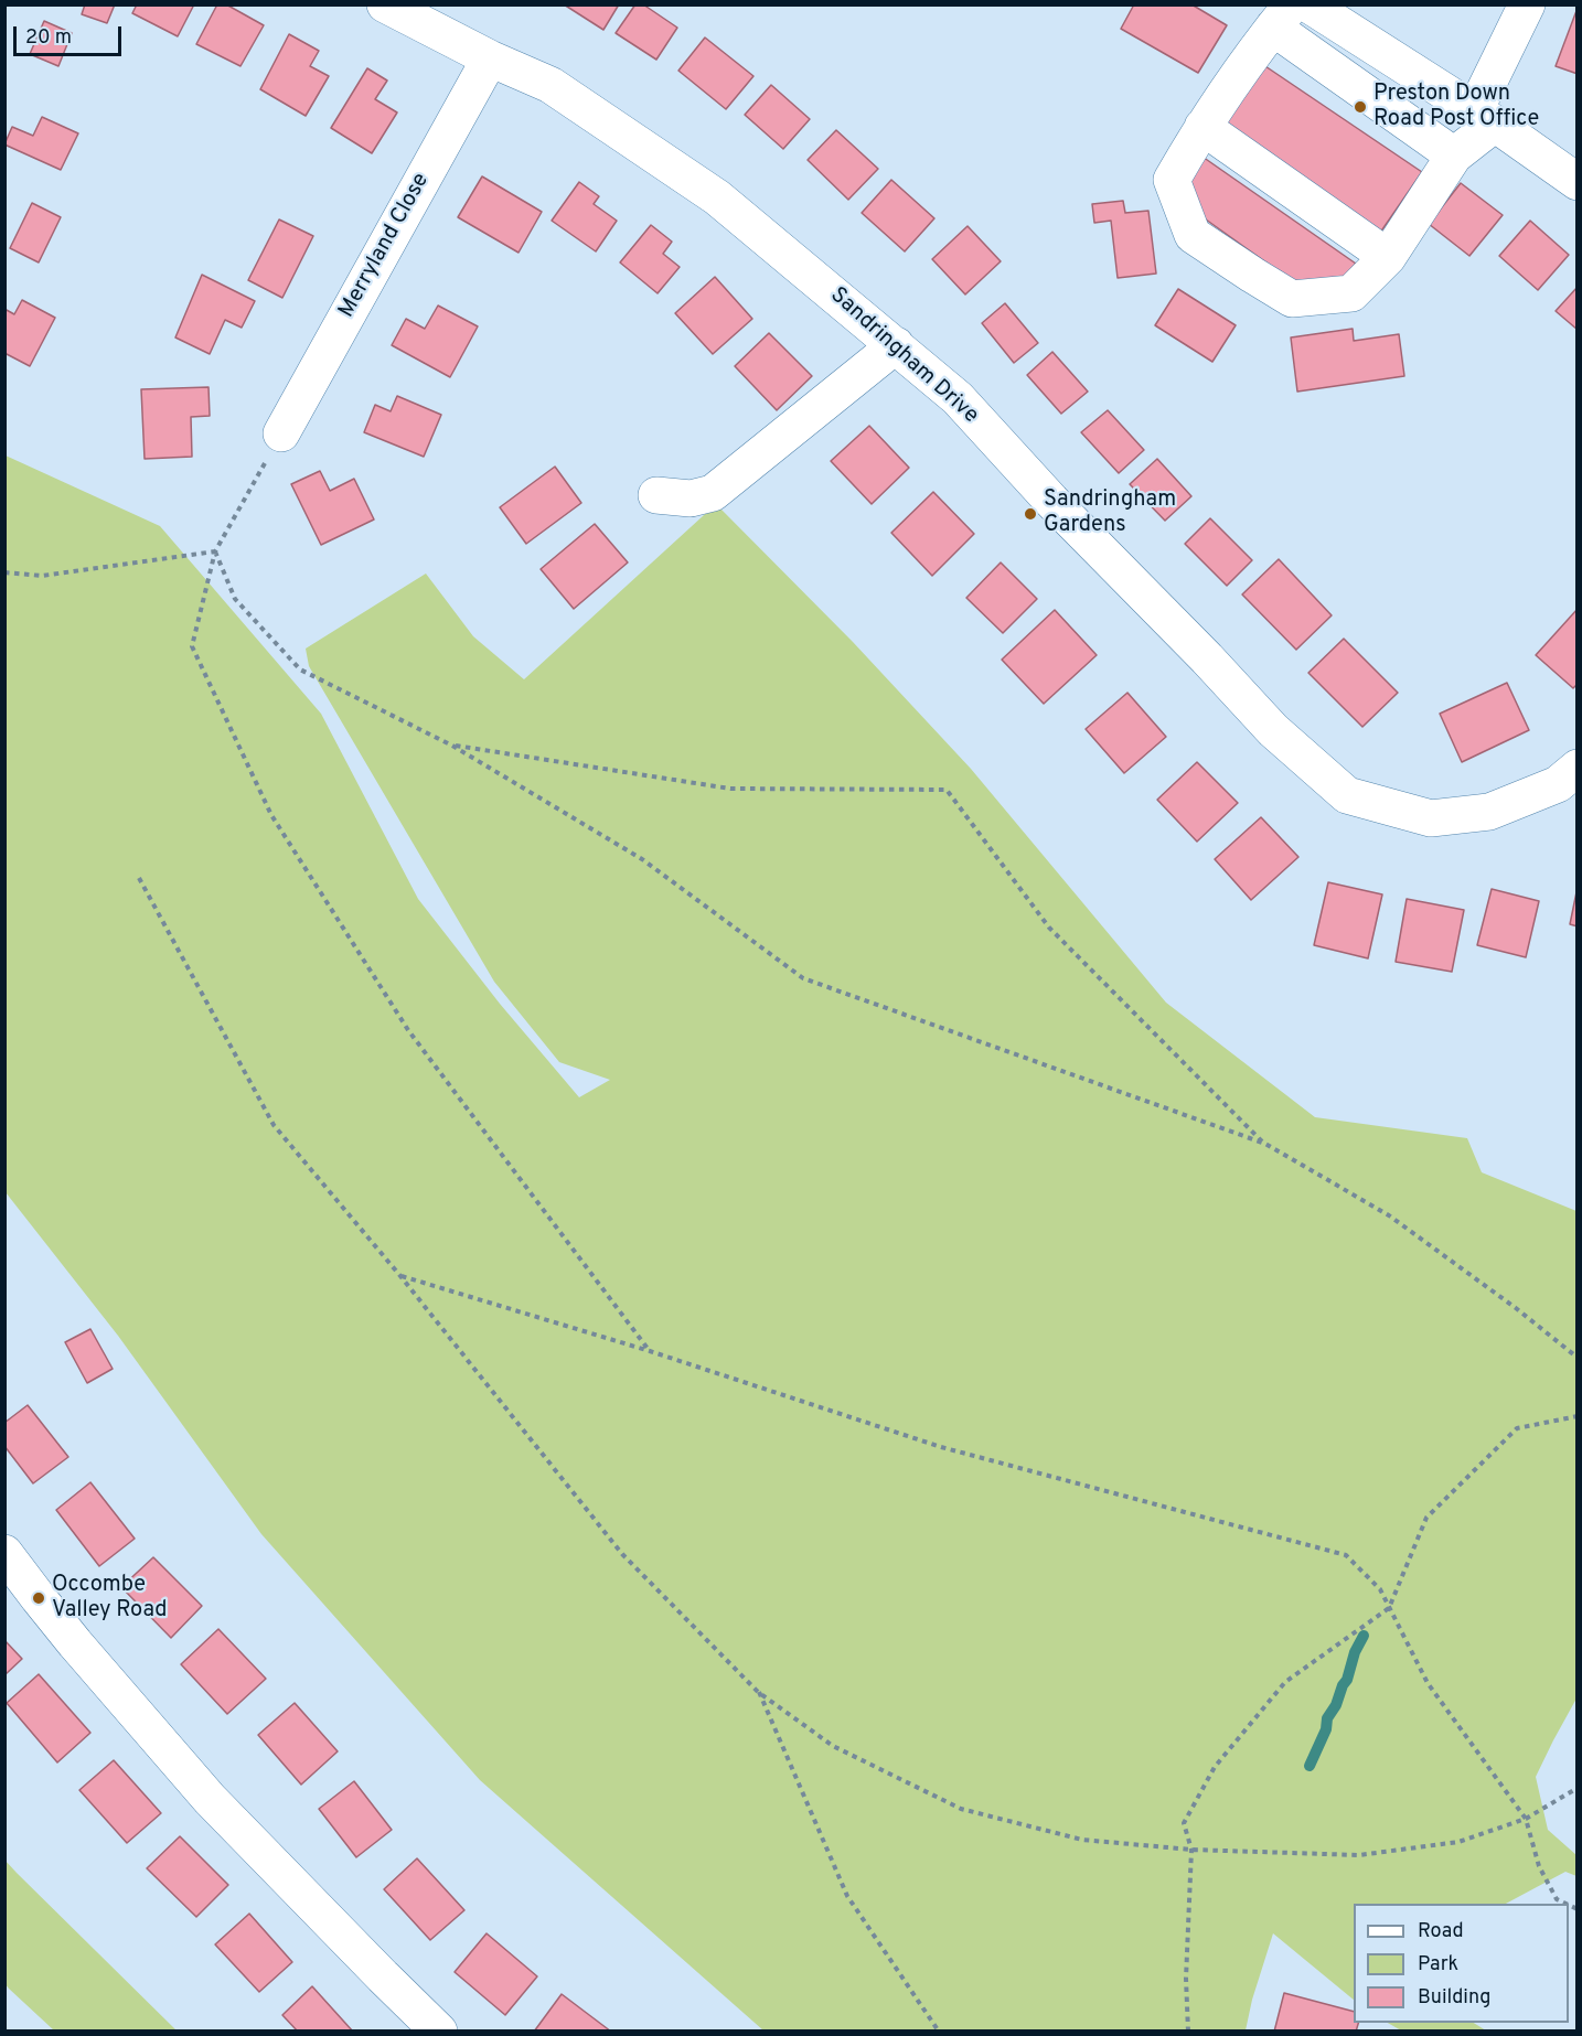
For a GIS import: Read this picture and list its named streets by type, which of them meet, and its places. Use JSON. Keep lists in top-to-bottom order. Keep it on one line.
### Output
{"streets":{"street":["Merryland Close","Sandringham Drive"]},"crossings":[["Merryland Close","Sandringham Drive"]],"places":["Preston Down Road Post Office","Sandringham Gardens","Occombe Valley Road"],"legend":["Road","Park","Building"],"scale_bar":"20 m"}
